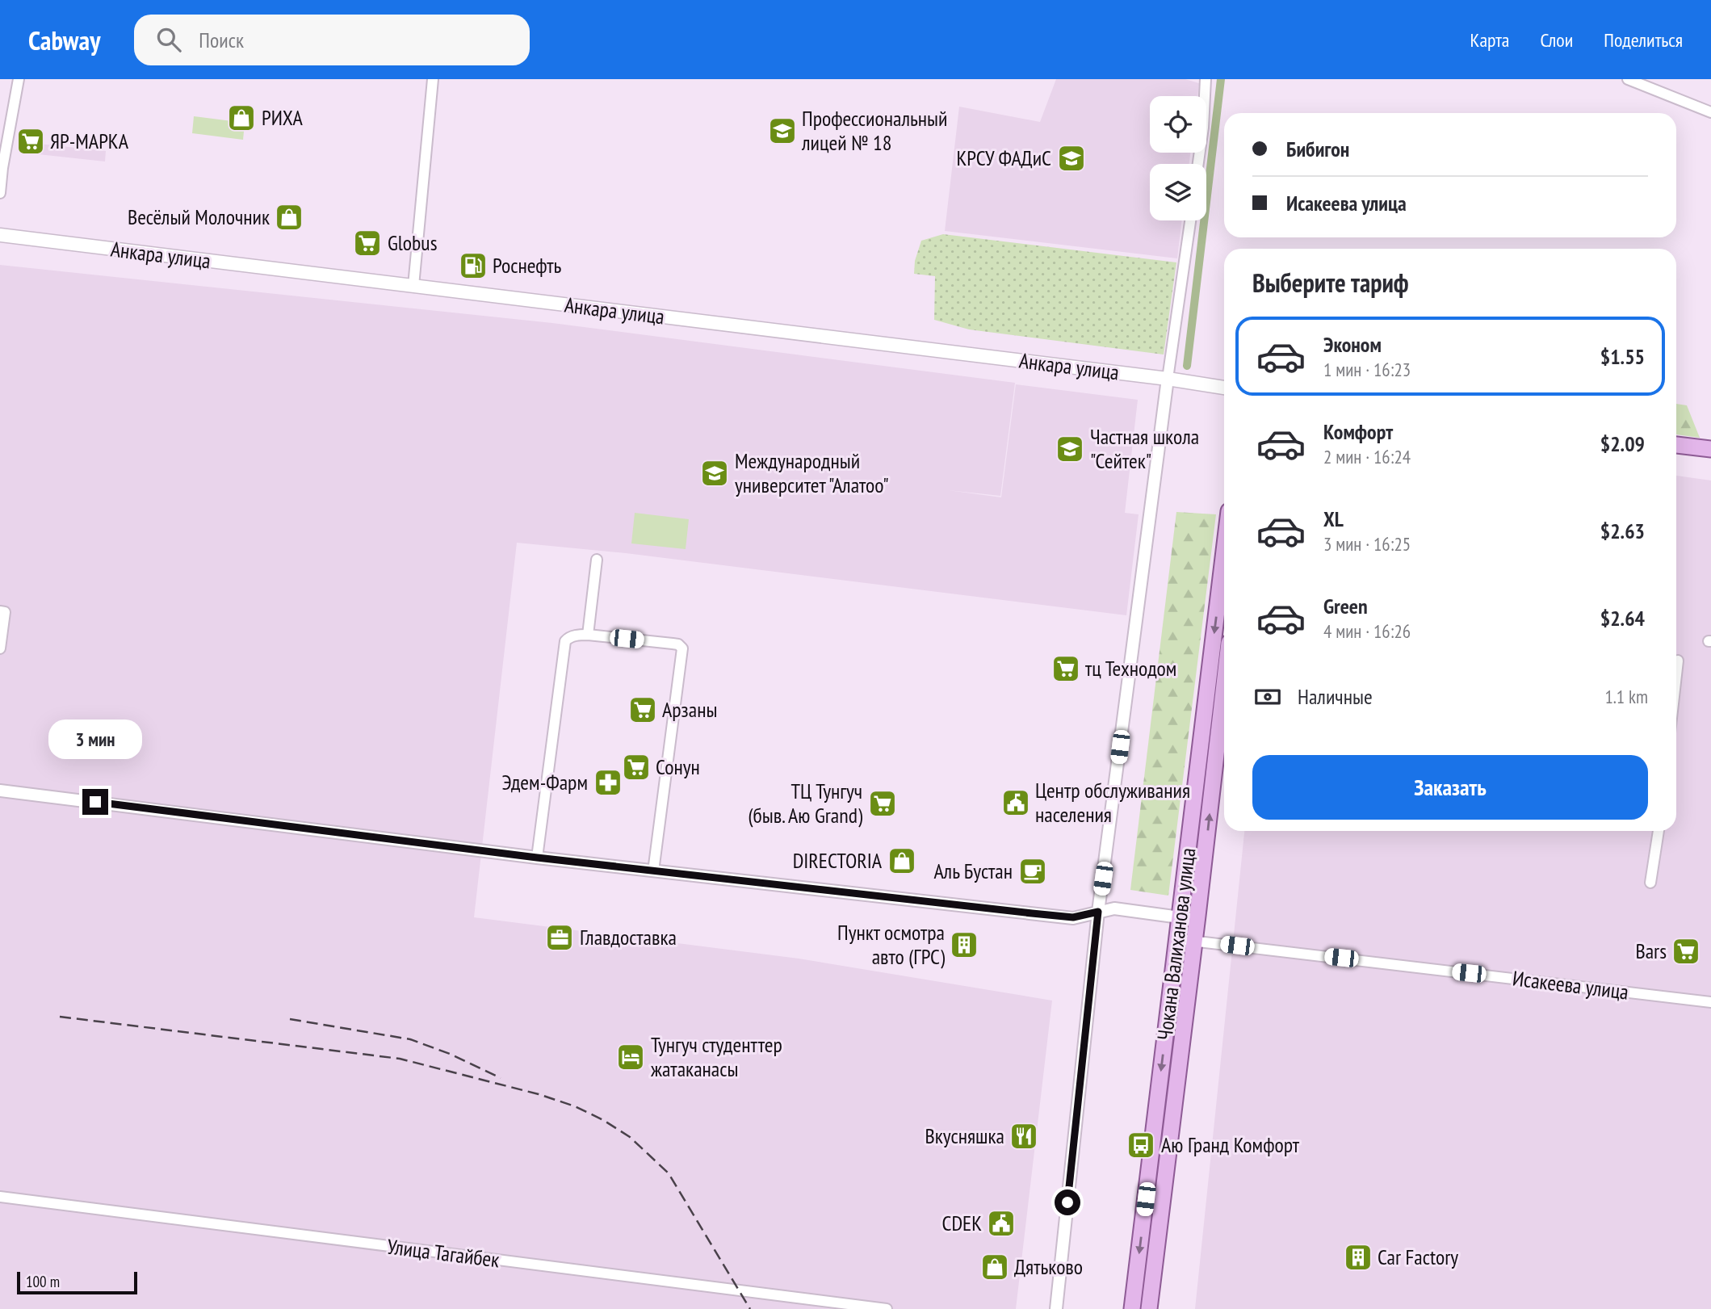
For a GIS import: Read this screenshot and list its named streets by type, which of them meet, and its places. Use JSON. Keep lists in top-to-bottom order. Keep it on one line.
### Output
{"streets":{"main road":["Анкара улица","Чокана Валиханова улица"],"street":["Исакеева улица","Улица Тагайбек"]},"crossings":[["Чокана Валиханова улица","Исакеева улица"]],"places":{"shop":["РИХА","Весёлый Молочник","DIRECTORIA","Дятьково"],"school or university":["Профессиональный лицей № 18","КРСУ ФАДиС","Частная школа \"Сейтек\"","Международный университет \"Алатоо\""],"supermarket":["ЯР-МАРКА","Globus","тц Технодом","Арзаны","Сонун","ТЦ Тунгуч (быв. Аю Grand)","Bars"],"fuel station":["Роснефть"],"pharmacy":["Эдем-Фарм"],"public building":["Центр обслуживания населения","CDEK"],"cafe":["Аль Бустан"],"office":["Главдоставка"],"building":["Пункт осмотра авто (ГРС)","Car Factory"],"hotel":["Тунгуч студенттер жатаканасы"],"restaurant":["Вкусняшка"],"bus stop":["Аю Гранд Комфорт"]},"scale_bar":"100 m","page":{"header":"Cabway","search":"Поиск","nav":["Карта","Слои","Поделиться"],"banner":["Бибигон","Исакеева улица"],"heading":"Выберите тариф","list":[{"name":"Эконом","note":"1 мин · 16:23","value":"$1.55"},{"name":"Комфорт","note":"2 мин · 16:24","value":"$2.09"},{"name":"XL","note":"3 мин · 16:25","value":"$2.63"},{"name":"Green","note":"4 мин · 16:26","value":"$2.64"}],"pay":["Наличные","1.1 km"],"bubble":"3 мин","buttons":"Заказать","scale":"100 m"}}
